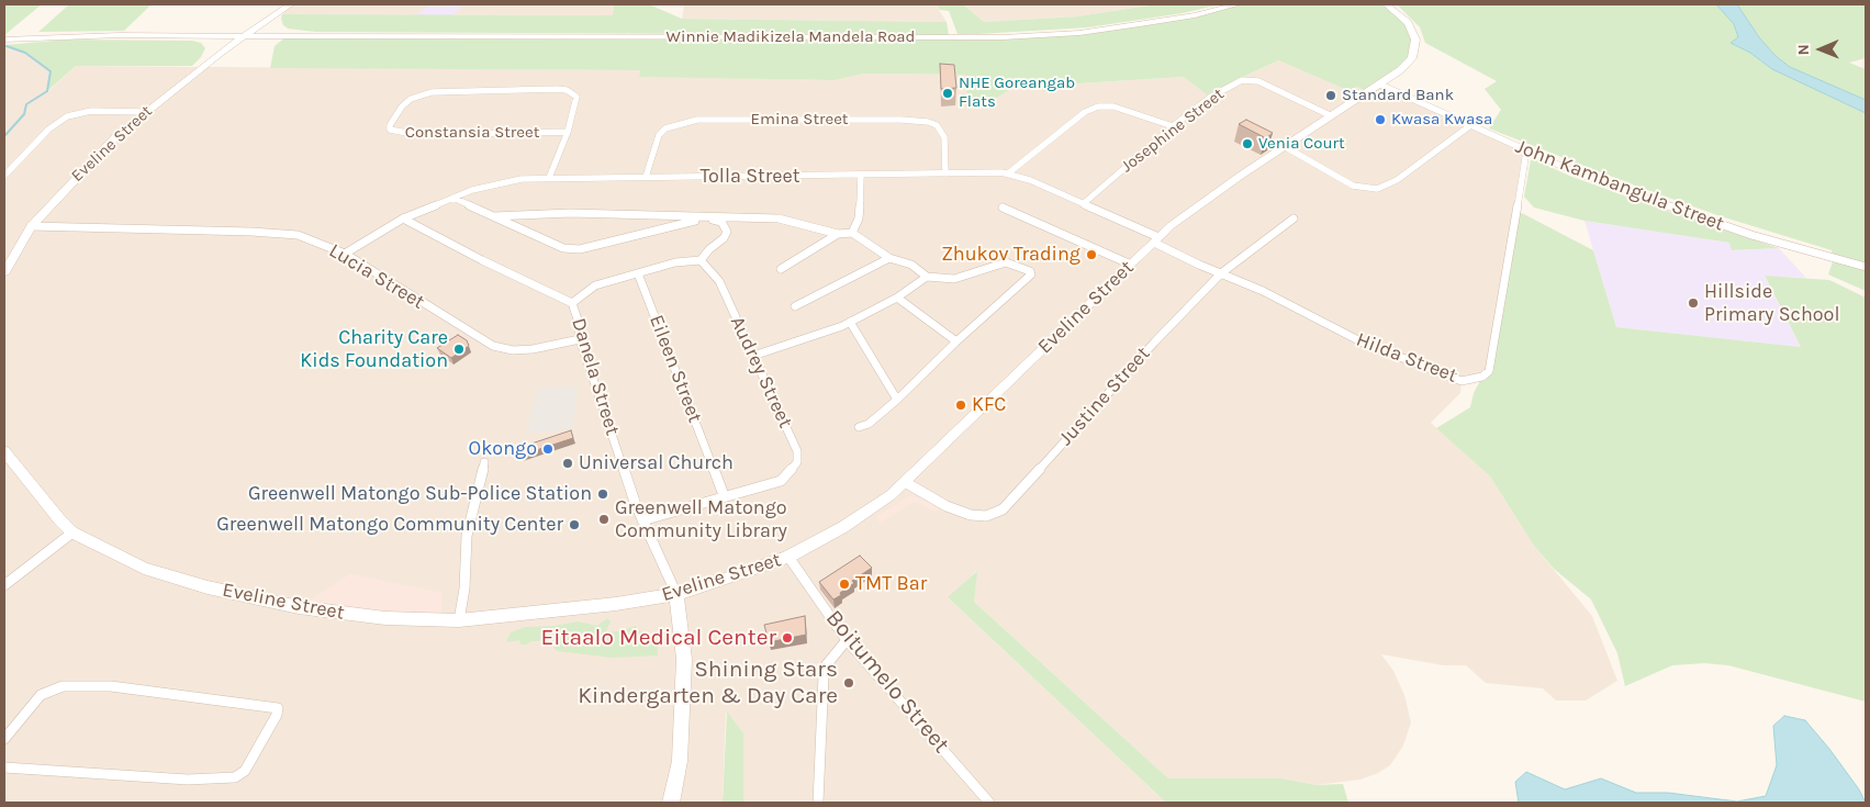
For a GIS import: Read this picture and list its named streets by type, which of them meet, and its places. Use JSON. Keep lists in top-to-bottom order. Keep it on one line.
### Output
{"streets":{"street":["Winnie Madikizela Mandela Road","Emina Street","Josephine Street","Constansia Street","Eveline Street","Tolla Street","John Kambangula Street","Lucia Street","Hilda Street","Eileen Street","Audrey Street","Danela Street","Justine Street","Boitumelo Street"]},"crossings":[["Winnie Madikizela Mandela Road","Eveline Street"],["Emina Street","Tolla Street"],["Josephine Street","Eveline Street"],["Josephine Street","Tolla Street"],["Constansia Street","Tolla Street"],["Eveline Street","Tolla Street"],["Eveline Street","John Kambangula Street"],["Eveline Street","Lucia Street"],["Eveline Street","Hilda Street"],["Eveline Street","Danela Street"],["Eveline Street","Justine Street"],["Eveline Street","Boitumelo Street"],["Tolla Street","Lucia Street"],["Tolla Street","Hilda Street"],["Tolla Street","Danela Street"],["John Kambangula Street","Hilda Street"],["Lucia Street","Danela Street"],["Hilda Street","Justine Street"],["Eileen Street","Audrey Street"],["Audrey Street","Danela Street"]],"places":["NHE Goreangab Flats","Standard Bank","Kwasa Kwasa","Venia Court","Zhukov Trading","Hillside Primary School","Charity Care Kids Foundation","KFC","Okongo","Universal Church","Greenwell Matongo Sub-Police Station","Greenwell Matongo Community Library","Greenwell Matongo Community Center","TMT Bar","Eitaalo Medical Center","Shining Stars Kindergarten & Day Care"],"north":"left"}
